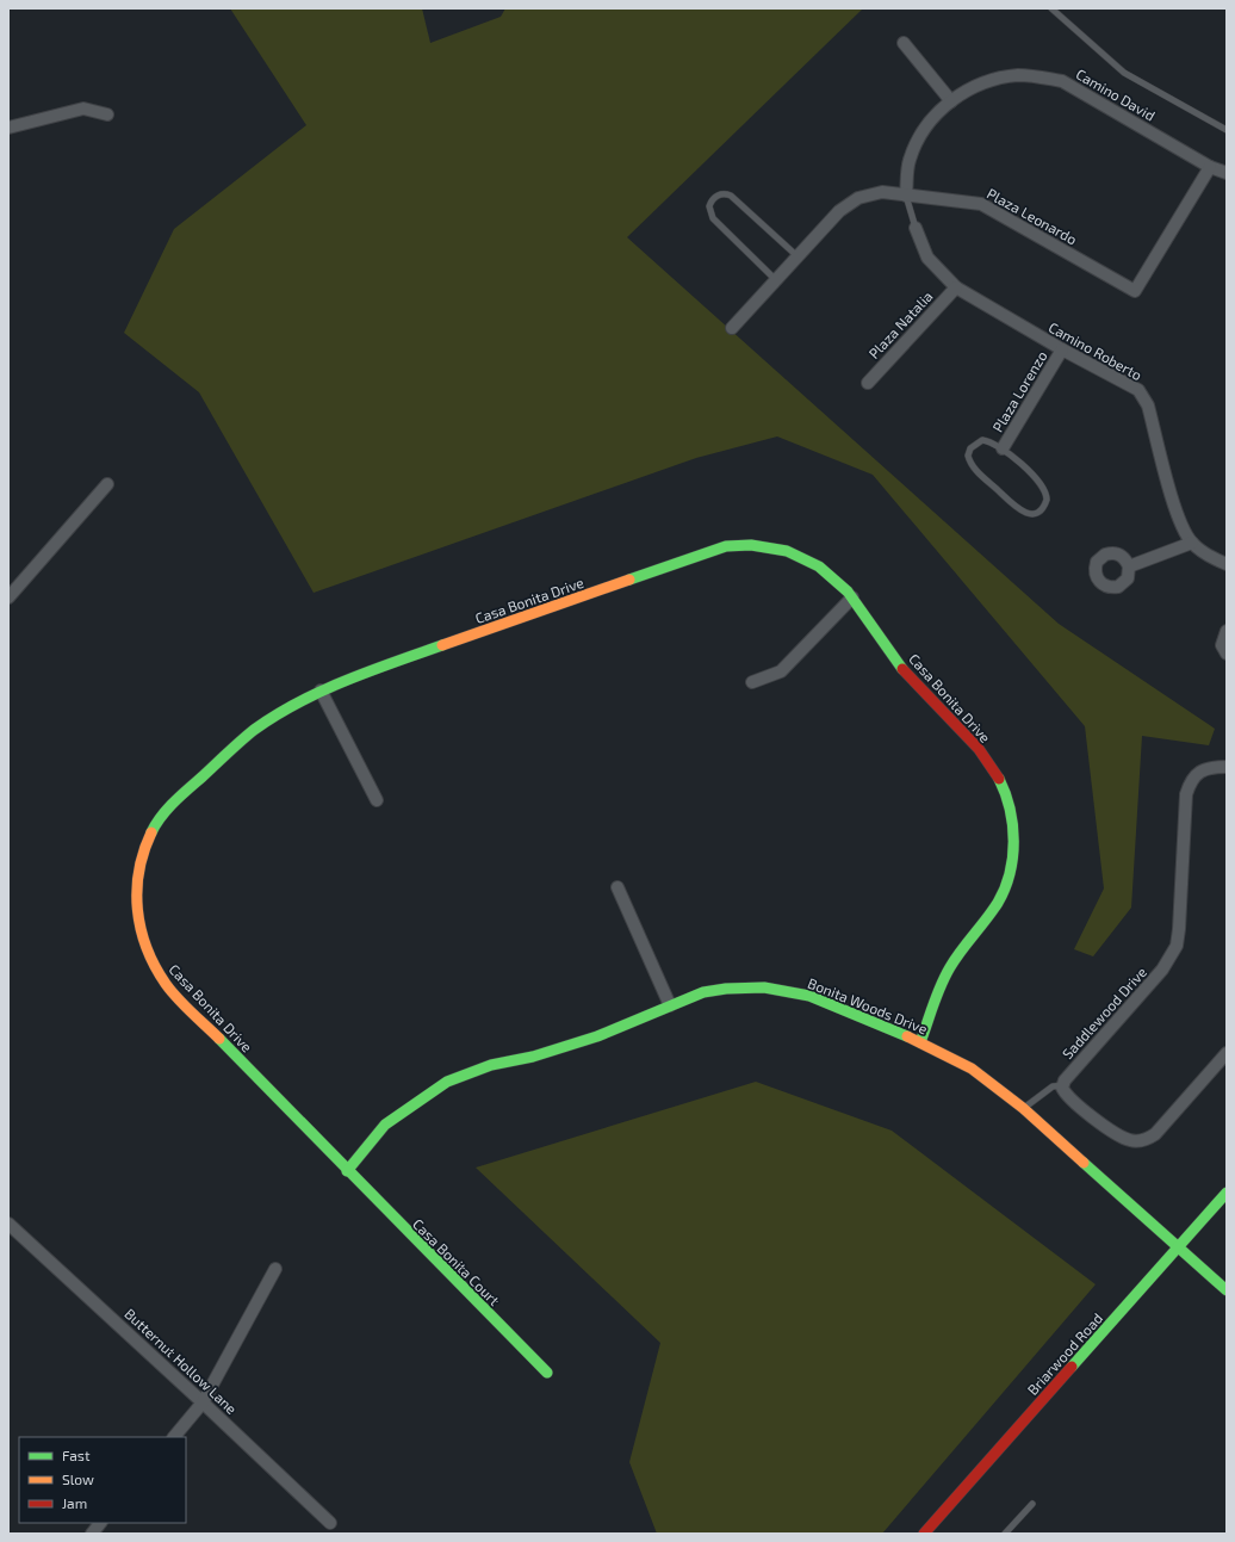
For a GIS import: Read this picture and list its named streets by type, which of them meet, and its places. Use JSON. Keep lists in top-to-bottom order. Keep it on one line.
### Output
{"streets":{"street":["Camino David","Plaza Leonardo","Plaza Natalia","Camino Roberto","Plaza Lorenzo","Casa Bonita Drive","Bonita Woods Drive","Saddlewood Drive","Casa Bonita Court","Briarwood Road","Butternut Hollow Lane"]},"crossings":[["Camino David","Plaza Leonardo"],["Camino David","Camino Roberto"],["Plaza Leonardo","Camino Roberto"],["Plaza Natalia","Camino Roberto"],["Camino Roberto","Plaza Lorenzo"],["Casa Bonita Drive","Bonita Woods Drive"],["Casa Bonita Drive","Casa Bonita Court"],["Bonita Woods Drive","Casa Bonita Court"],["Bonita Woods Drive","Briarwood Road"]],"legend":["Fast","Slow","Jam"]}
